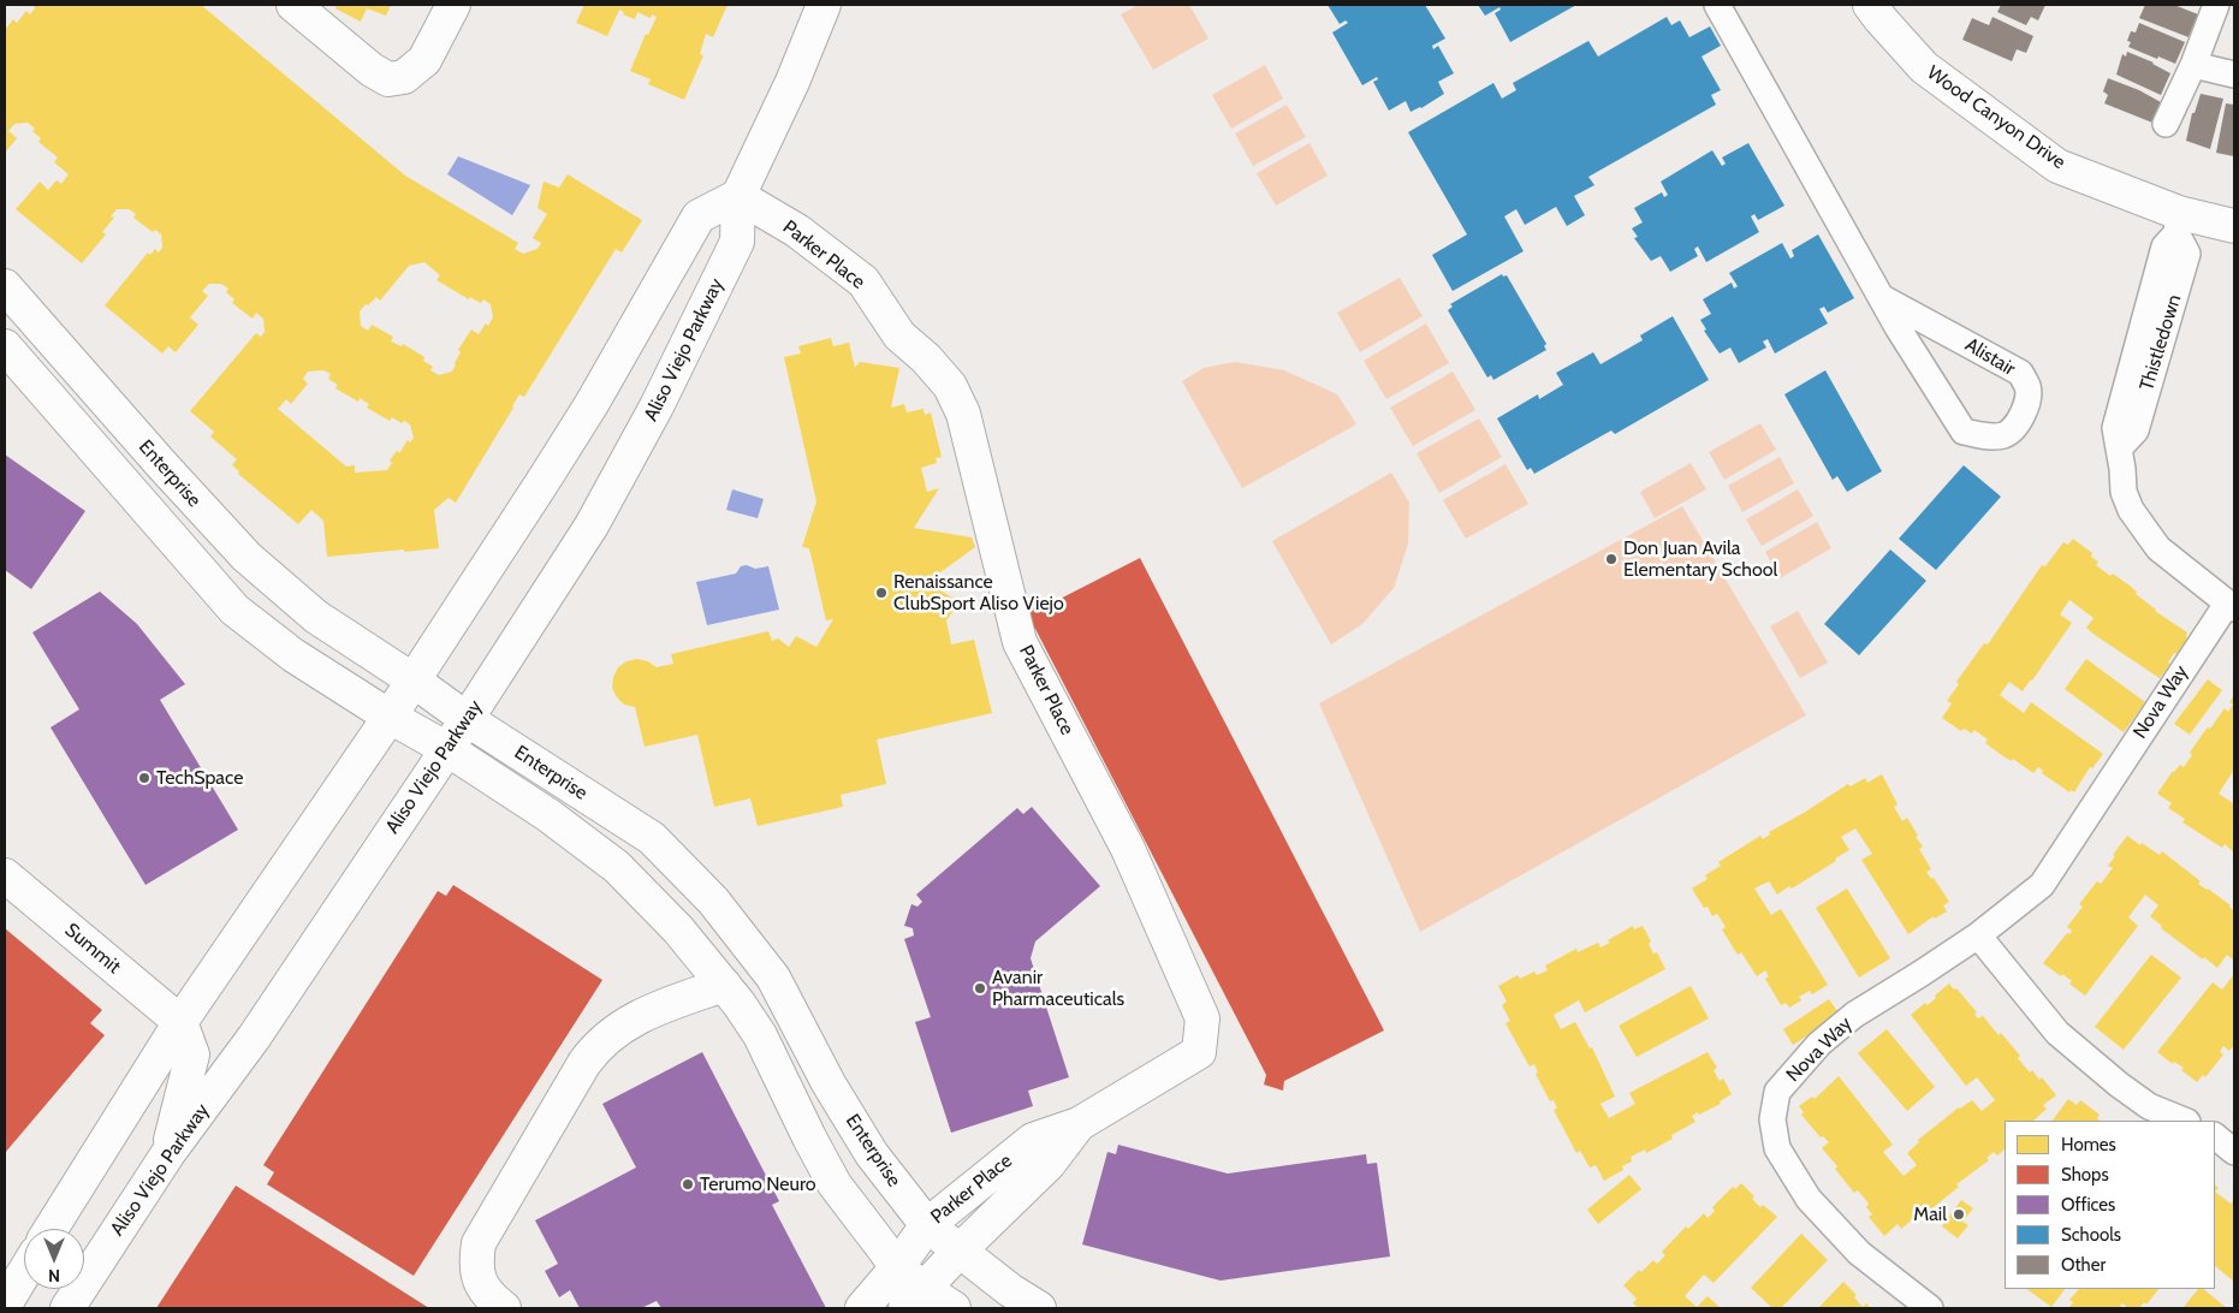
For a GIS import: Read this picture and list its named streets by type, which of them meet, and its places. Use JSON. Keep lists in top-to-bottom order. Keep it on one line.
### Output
{"streets":{"main road":["Wood Canyon Drive","Parker Place","Aliso Viejo Parkway","Enterprise","Summit"],"street":["Thistledown","Alistair","Nova Way"]},"crossings":[["Wood Canyon Drive","Thistledown"],["Parker Place","Aliso Viejo Parkway"],["Parker Place","Enterprise"],["Thistledown","Nova Way"],["Aliso Viejo Parkway","Enterprise"]],"places":["Don Juan Avila Elementary School","Renaissance ClubSport Aliso Viejo","TechSpace","Avanir Pharmaceuticals","Terumo Neuro","Mail"],"legend":["Homes","Shops","Offices","Schools","Other"],"north":"bottom"}
